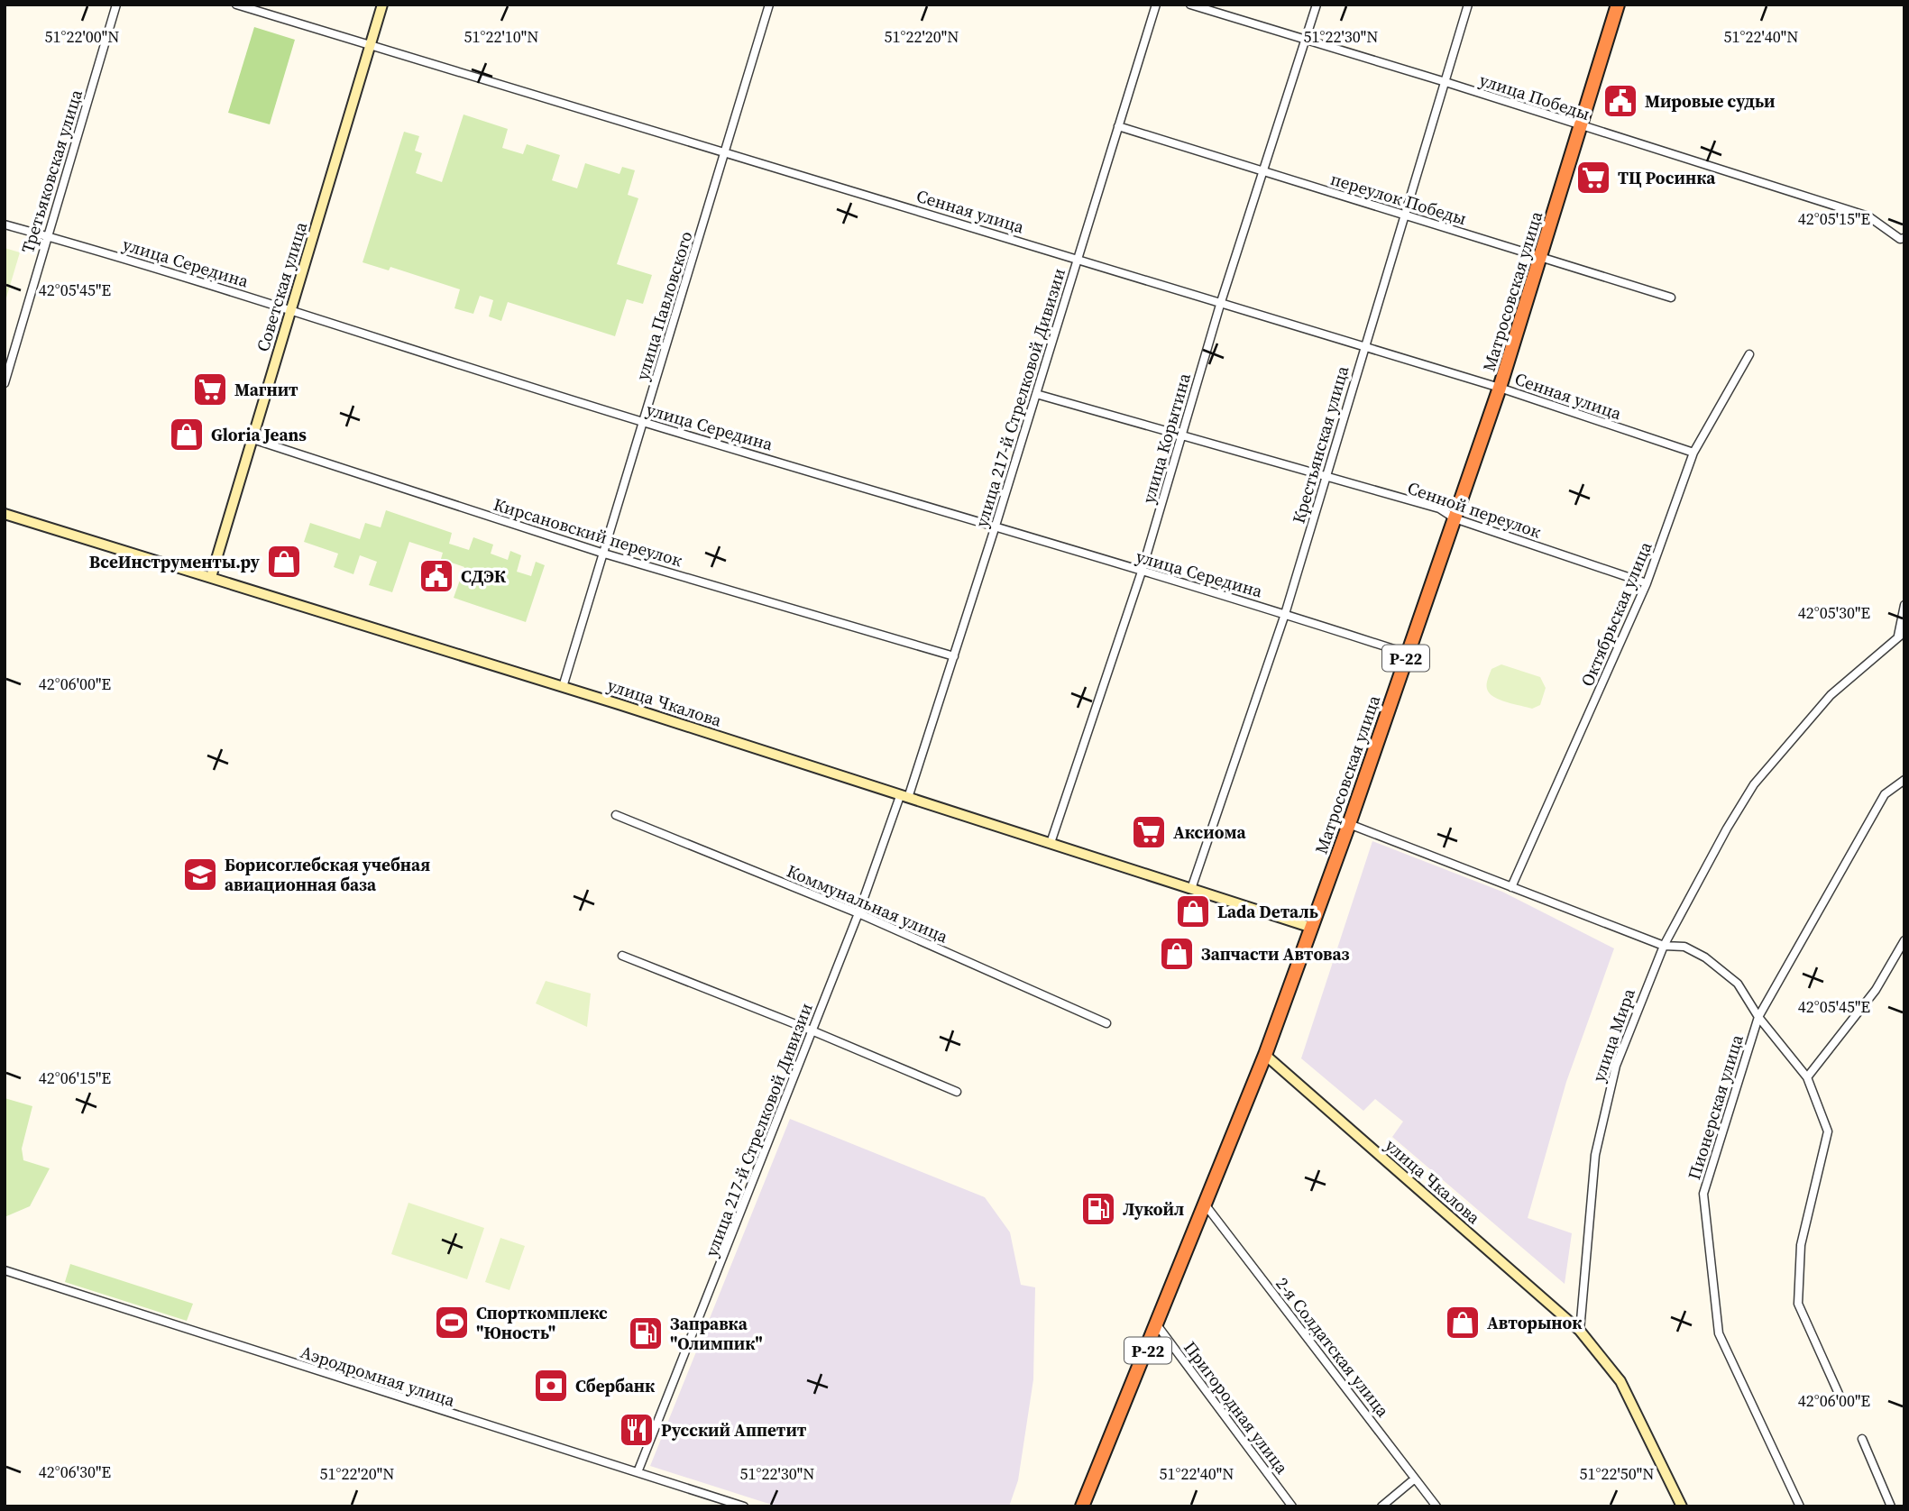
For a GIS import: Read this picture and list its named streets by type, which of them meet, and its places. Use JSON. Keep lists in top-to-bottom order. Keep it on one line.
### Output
{"streets":{"highway":["Матросовская улица","Р-22"],"street":["улица Победы","Третьяковская улица","переулок Победы","Сенная улица","улица Середина","Советская улица","улица Павловского","улица 217-й Стрелковой Дивизии","улица Корытина","Крестьянская улица","Сенной переулок","Кирсановский переулок","Октябрьская улица","улица Чкалова","Коммунальная улица","улица Мира","Пионерская улица","2-я Солдатская улица","Аэродромная улица","Пригородная улица"]},"crossings":[["улица Победы","Матросовская улица"],["улица Победы","улица Корытина"],["улица Победы","Крестьянская улица"],["Третьяковская улица","улица Середина"],["переулок Победы","Матросовская улица"],["переулок Победы","улица 217-й Стрелковой Дивизии"],["переулок Победы","улица Корытина"],["переулок Победы","Крестьянская улица"],["Сенная улица","Советская улица"],["Сенная улица","Матросовская улица"],["Сенная улица","улица Павловского"],["Сенная улица","улица 217-й Стрелковой Дивизии"],["Сенная улица","улица Корытина"],["Сенная улица","Крестьянская улица"],["Сенная улица","Октябрьская улица"],["улица Середина","Советская улица"],["улица Середина","Матросовская улица"],["улица Середина","улица Павловского"],["улица Середина","улица 217-й Стрелковой Дивизии"],["улица Середина","улица Корытина"],["улица Середина","Крестьянская улица"],["Советская улица","Кирсановский переулок"],["Советская улица","улица Чкалова"],["Матросовская улица","Сенной переулок"],["Матросовская улица","улица Чкалова"],["Матросовская улица","2-я Солдатская улица"],["Матросовская улица","Пригородная улица"],["улица Павловского","Кирсановский переулок"],["улица Павловского","улица Чкалова"],["улица 217-й Стрелковой Дивизии","Сенной переулок"],["улица 217-й Стрелковой Дивизии","Кирсановский переулок"],["улица 217-й Стрелковой Дивизии","улица Чкалова"],["улица 217-й Стрелковой Дивизии","Коммунальная улица"],["улица 217-й Стрелковой Дивизии","Аэродромная улица"],["улица Корытина","Сенной переулок"],["улица Корытина","улица Чкалова"],["Крестьянская улица","Сенной переулок"],["Крестьянская улица","улица Чкалова"],["Сенной переулок","Октябрьская улица"],["улица Чкалова","улица Мира"]],"places":{"public building":["Мировые судьи","СДЭК"],"supermarket":["ТЦ Росинка","Магнит","Аксиома"],"shop":["Gloria Jeans","ВсеИнструменты.ру","Lada Dеталь","Запчасти Автоваз","Авторынок"],"school or university":["Борисоглебская учебная авиационная база"],"fuel station":["Лукойл","Заправка \"Олимпик\""],"sports":["Спорткомплекс \"Юность\""],"bank":["Сбербанк"],"restaurant":["Русский Аппетит"]},"coordinates":["51°22'00\"N","51°22'10\"N","51°22'20\"N","51°22'30\"N","51°22'40\"N","42°05'15\"E","42°05'45\"E","42°05'30\"E","42°06'00\"E","42°06'15\"E","42°06'30\"E","51°22'50\"N"]}
